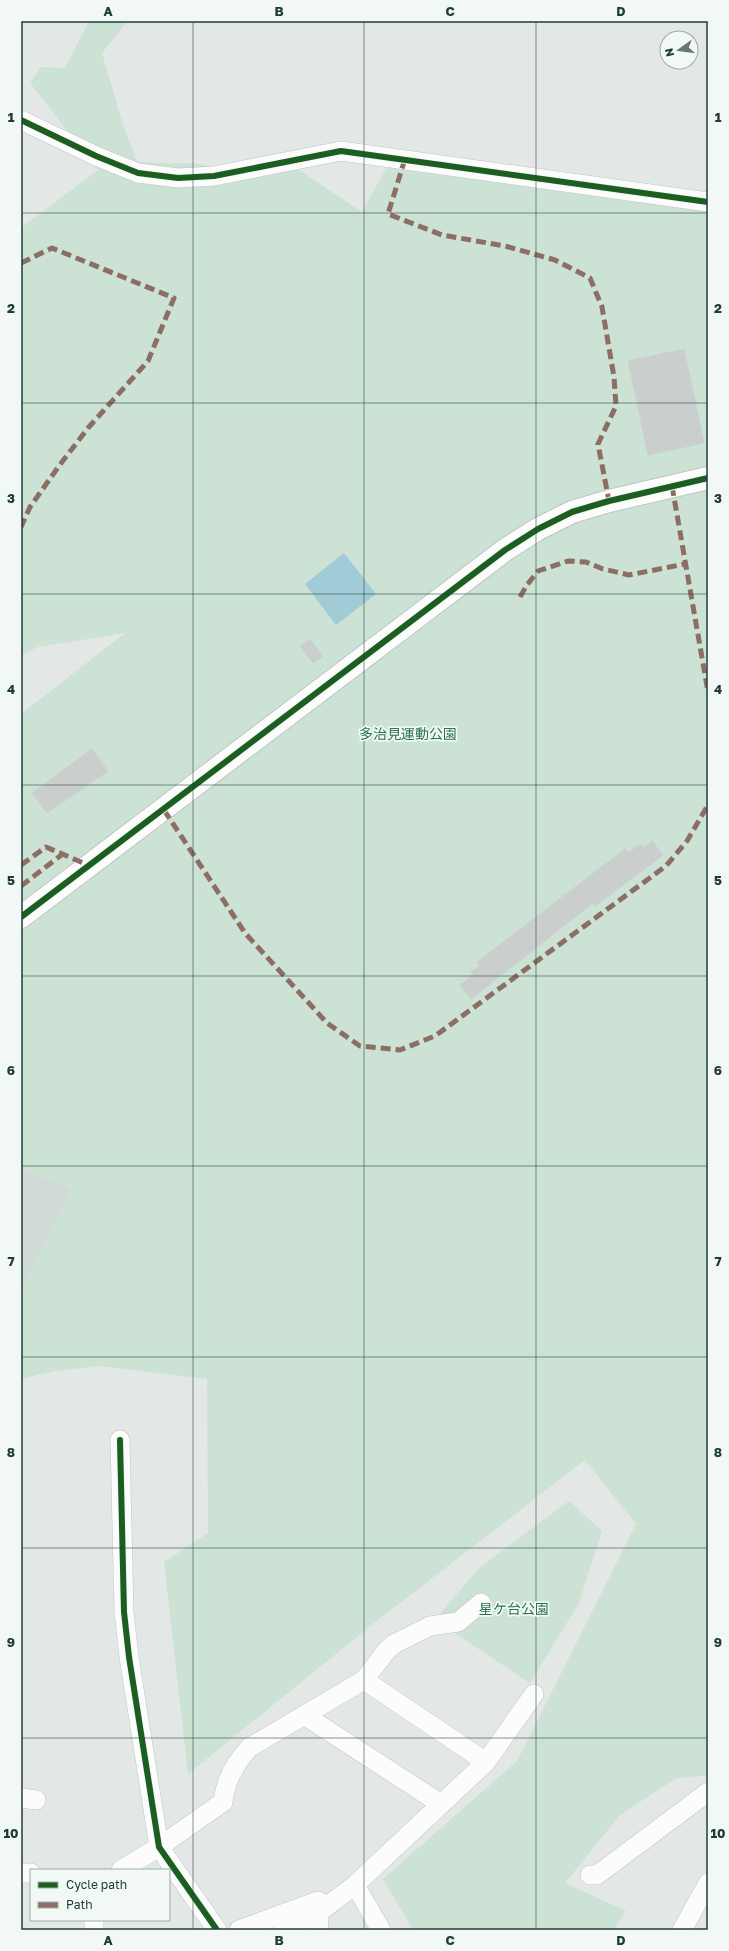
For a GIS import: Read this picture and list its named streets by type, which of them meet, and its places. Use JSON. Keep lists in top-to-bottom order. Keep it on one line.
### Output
{"parks":["多治見運動公園","星ケ台公園"],"legend":["Cycle path","Path"],"north":"left","grid":{"columns":["A","B","C","D"],"rows":["1","2","3","4","5","6","7","8","9","10"]}}
